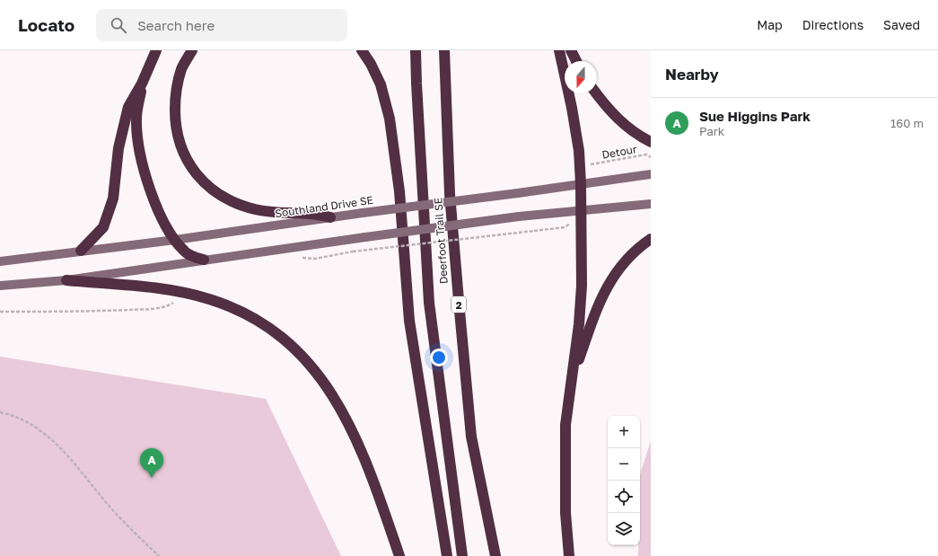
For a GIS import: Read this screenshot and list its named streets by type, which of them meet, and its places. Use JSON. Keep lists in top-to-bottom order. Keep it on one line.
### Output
{"streets":{"highway":["Deerfoot Trail SE","2"],"main road":["Southland Drive SE"],"path":["Detour"]},"north":"bottom","page":{"header":"Locato","search":"Search here","nav":["Map","Directions","Saved"],"heading":"Nearby","list":[{"mark":"A","name":"Sue Higgins Park","note":"Park","value":"160 m"}],"map_buttons":["+","−"],"pins":"A"}}
